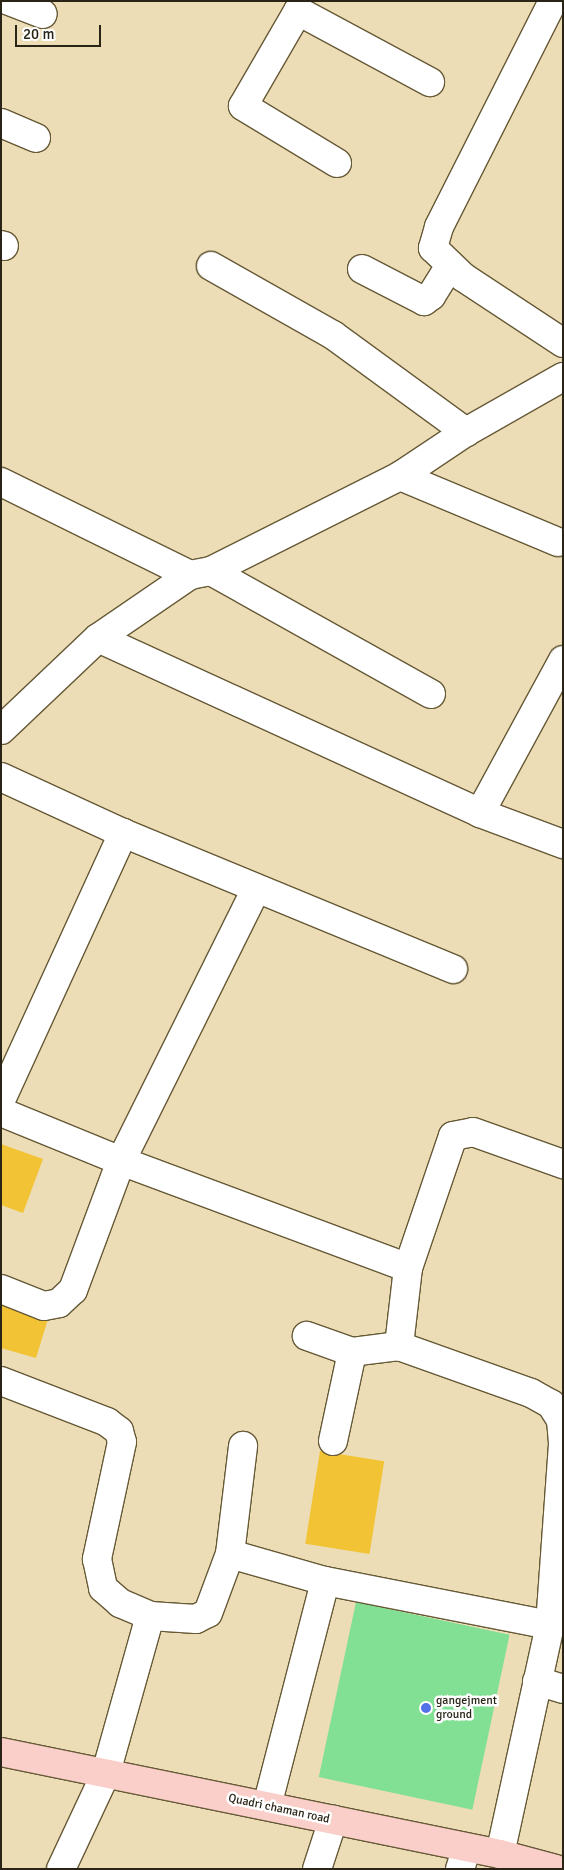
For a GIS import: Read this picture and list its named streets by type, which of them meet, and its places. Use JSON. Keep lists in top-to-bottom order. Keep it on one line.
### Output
{"streets":{"street":["Quadri chaman road"]},"places":["gangejment ground"],"scale_bar":"20 m"}
